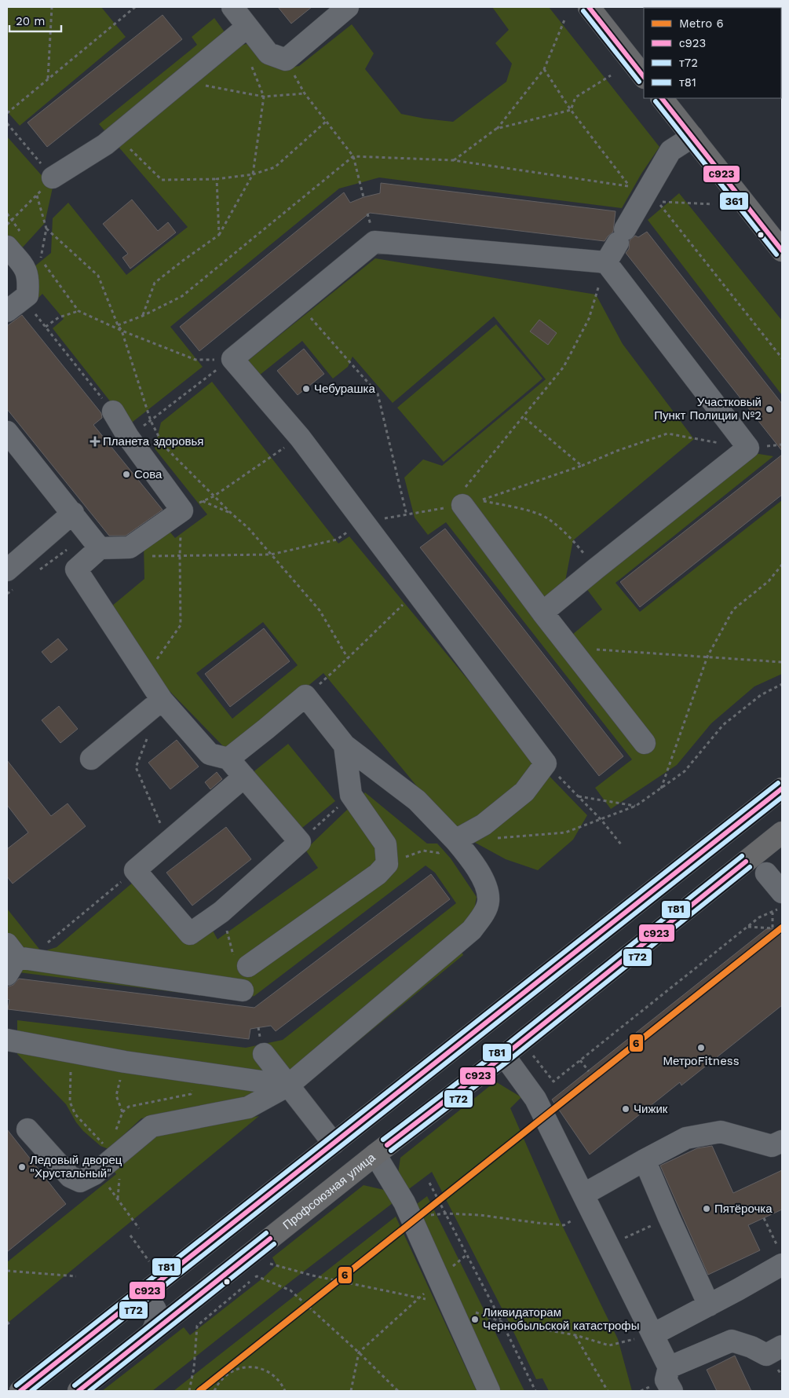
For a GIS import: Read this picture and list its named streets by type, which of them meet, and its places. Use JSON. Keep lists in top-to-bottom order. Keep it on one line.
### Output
{"streets":{"main road":["Профсоюзная улица"]},"places":{"other":["Чебурашка","Участковый Пункт Полиции №2","Сова","МетроFitness","Чижик","Ледовый дворец \"Хрустальный\"","Пятёрочка","Ликвидаторам Чернобыльской катастрофы"],"health":["Планета здоровья"]},"lines":["transit line с923","transit line 361","transit line т81","transit line т72","metro line 6"],"legend":["Metro 6","с923","т72","т81"],"scale_bar":"20 m"}
